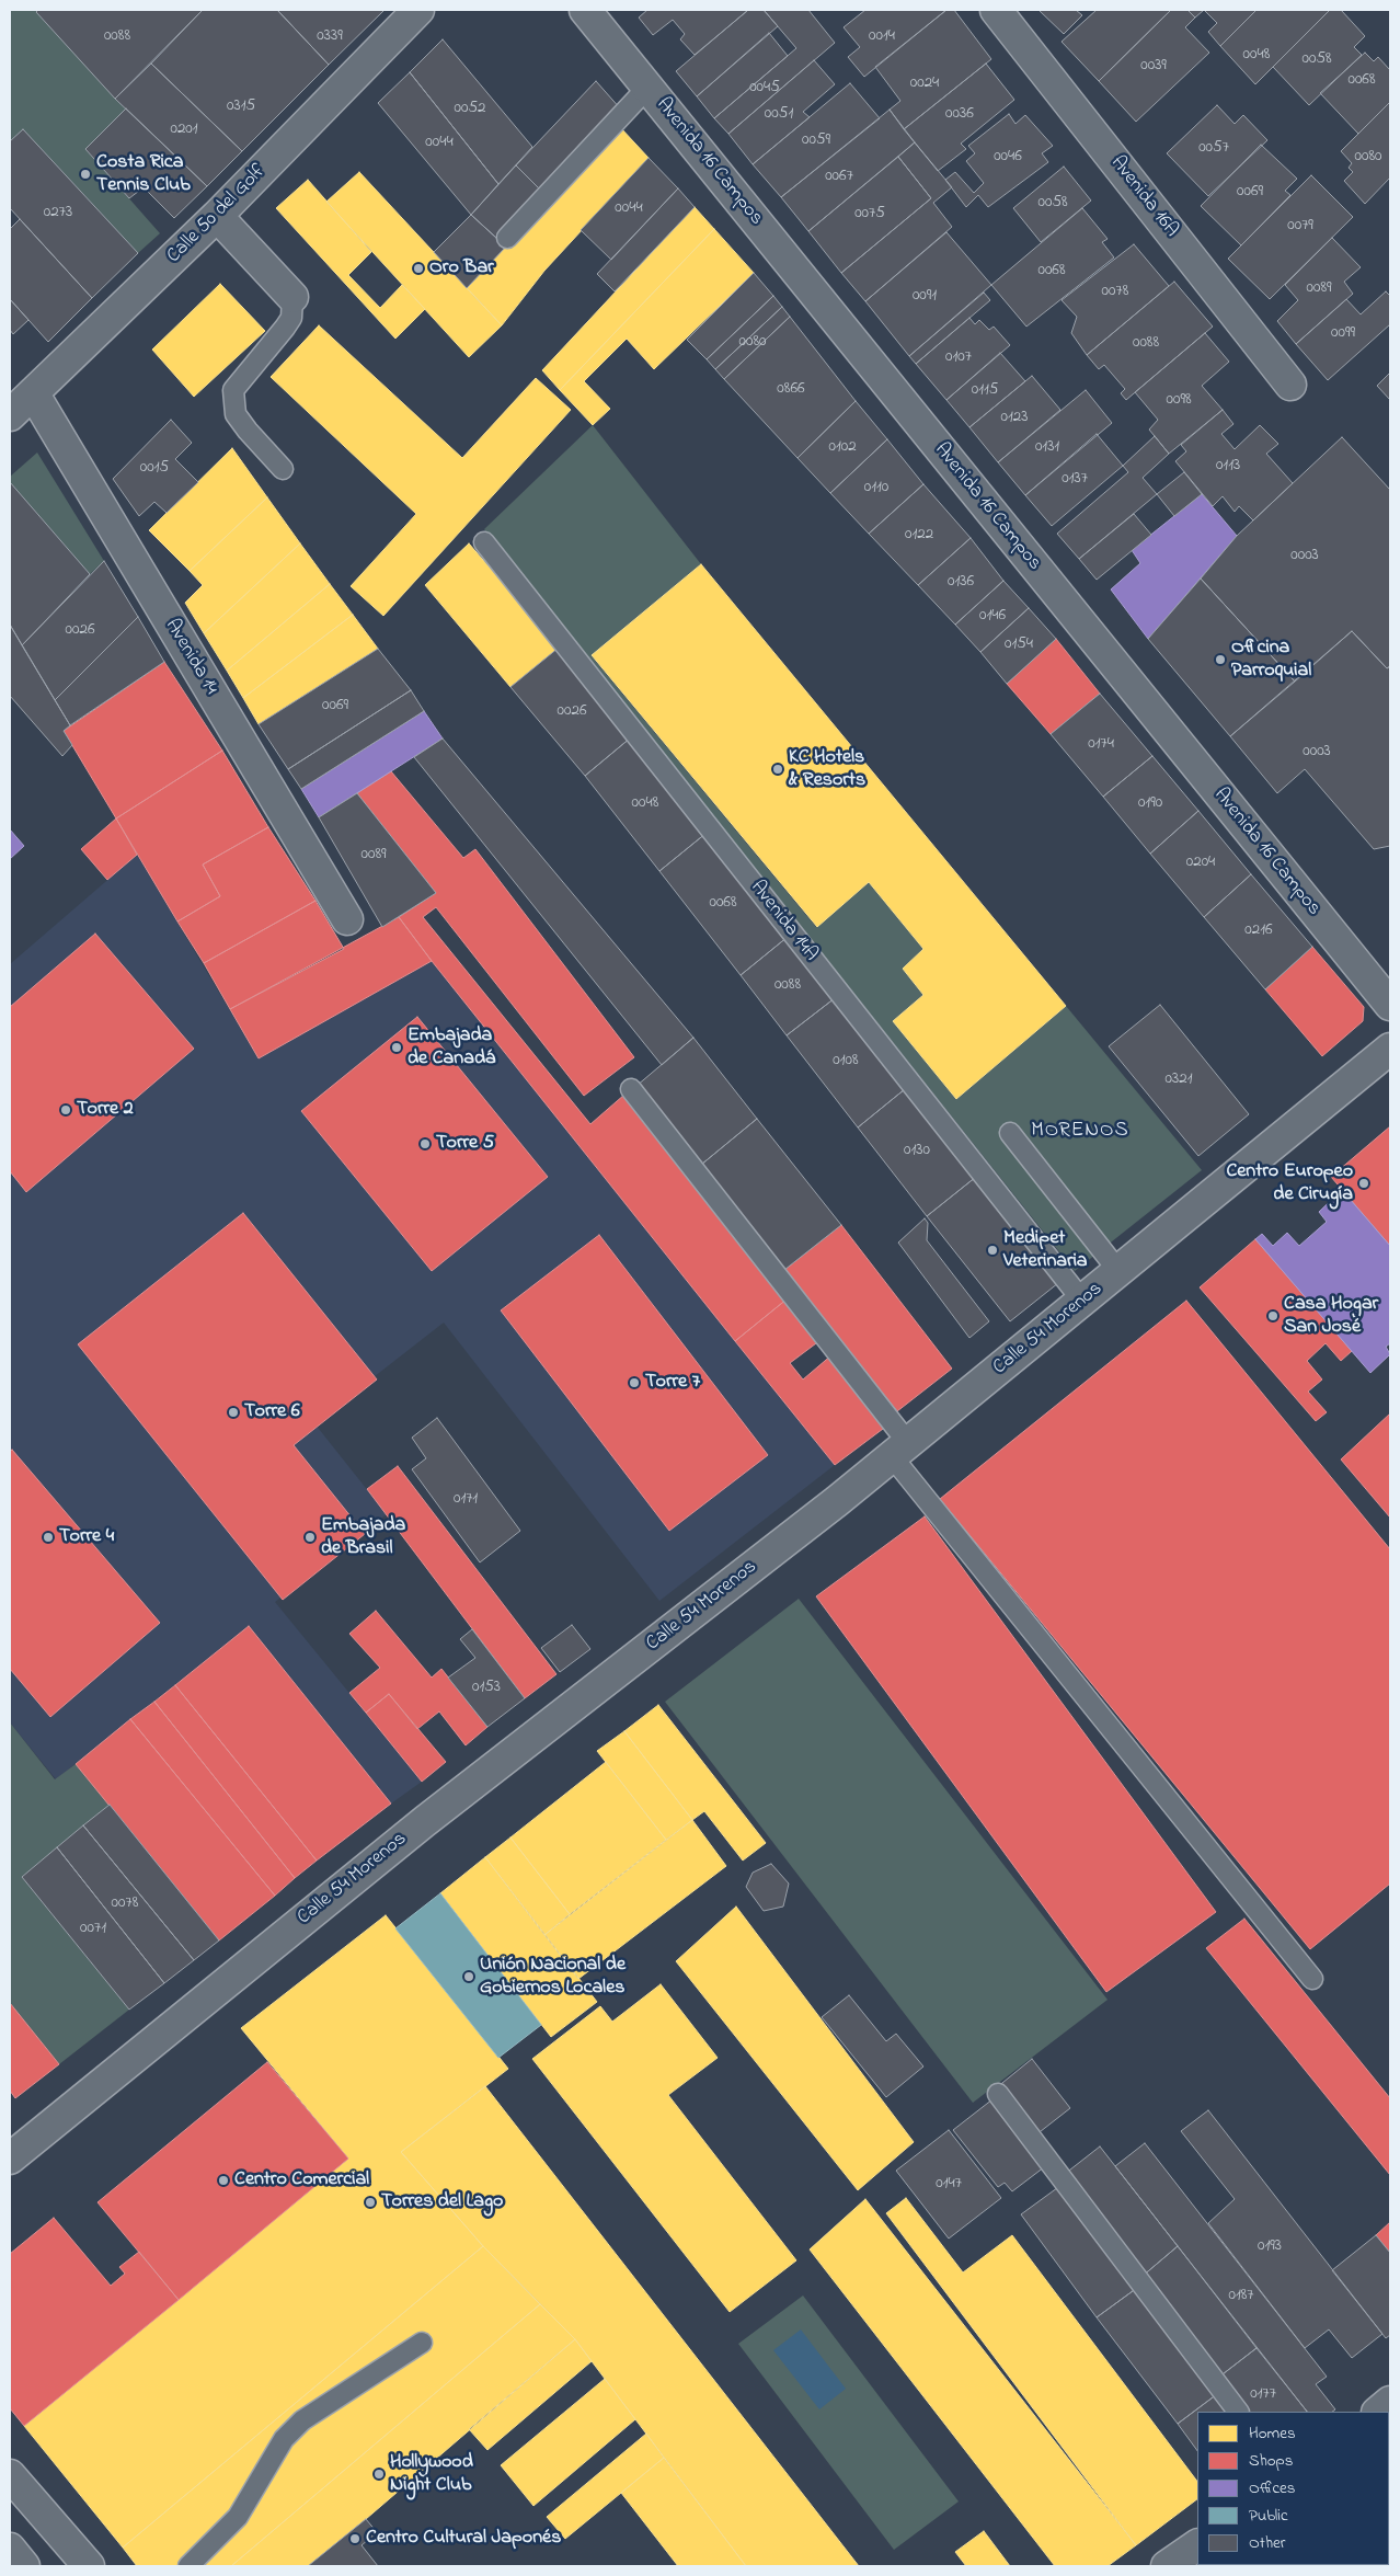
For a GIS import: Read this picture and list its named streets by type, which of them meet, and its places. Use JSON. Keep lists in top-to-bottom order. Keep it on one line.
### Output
{"streets":{"street":["Avenida 16 Campos","Avenida 16A","Calle 50 del Golf","Avenida 14","Calle 54 Morenos"],"lane":["Avenida 14A"]},"crossings":[["Calle 50 del Golf","Avenida 14"],["Avenida 14A","Calle 54 Morenos"]],"districts":["MORENOS"],"places":["Costa Rica Tennis Club","Oro Bar","Oficina Parroquial","KC Hotels & Resorts","Embajada de Canadá","Torre 2","Torre 5","Centro Europeo de Cirugía","Medipet Veterinaria","Casa Hogar San José","Torre 7","Torre 6","Torre 4","Embajada de Brasil","Unión Nacional de Gobiernos Locales","Centro Comercial","Torres del Lago","Hollywood Night Club","Centro Cultural Japonés"],"house_numbers":["0088","0339","0014","0048","0058","0039","0068","0024","0045","0315","0052","0051","0036","0201","0059","0044","0057","0046","0080","0067","0069","0058","0044","0273","0075","0079","0068","0089","0078","0091","0099","0080","0088","0107","0866","0115","0098","0123","0102","0131","0113","0015","0137","0110","0122","0003","0136","0146","0026","0154","0069","0026","0174","0003","0048","0190","0089","0204","0068","0216","0088","0108","0321","0130","0171","0153","0078","0071","0147","0193","0187","0177"],"legend":["Homes","Shops","Offices","Public","Other"]}
